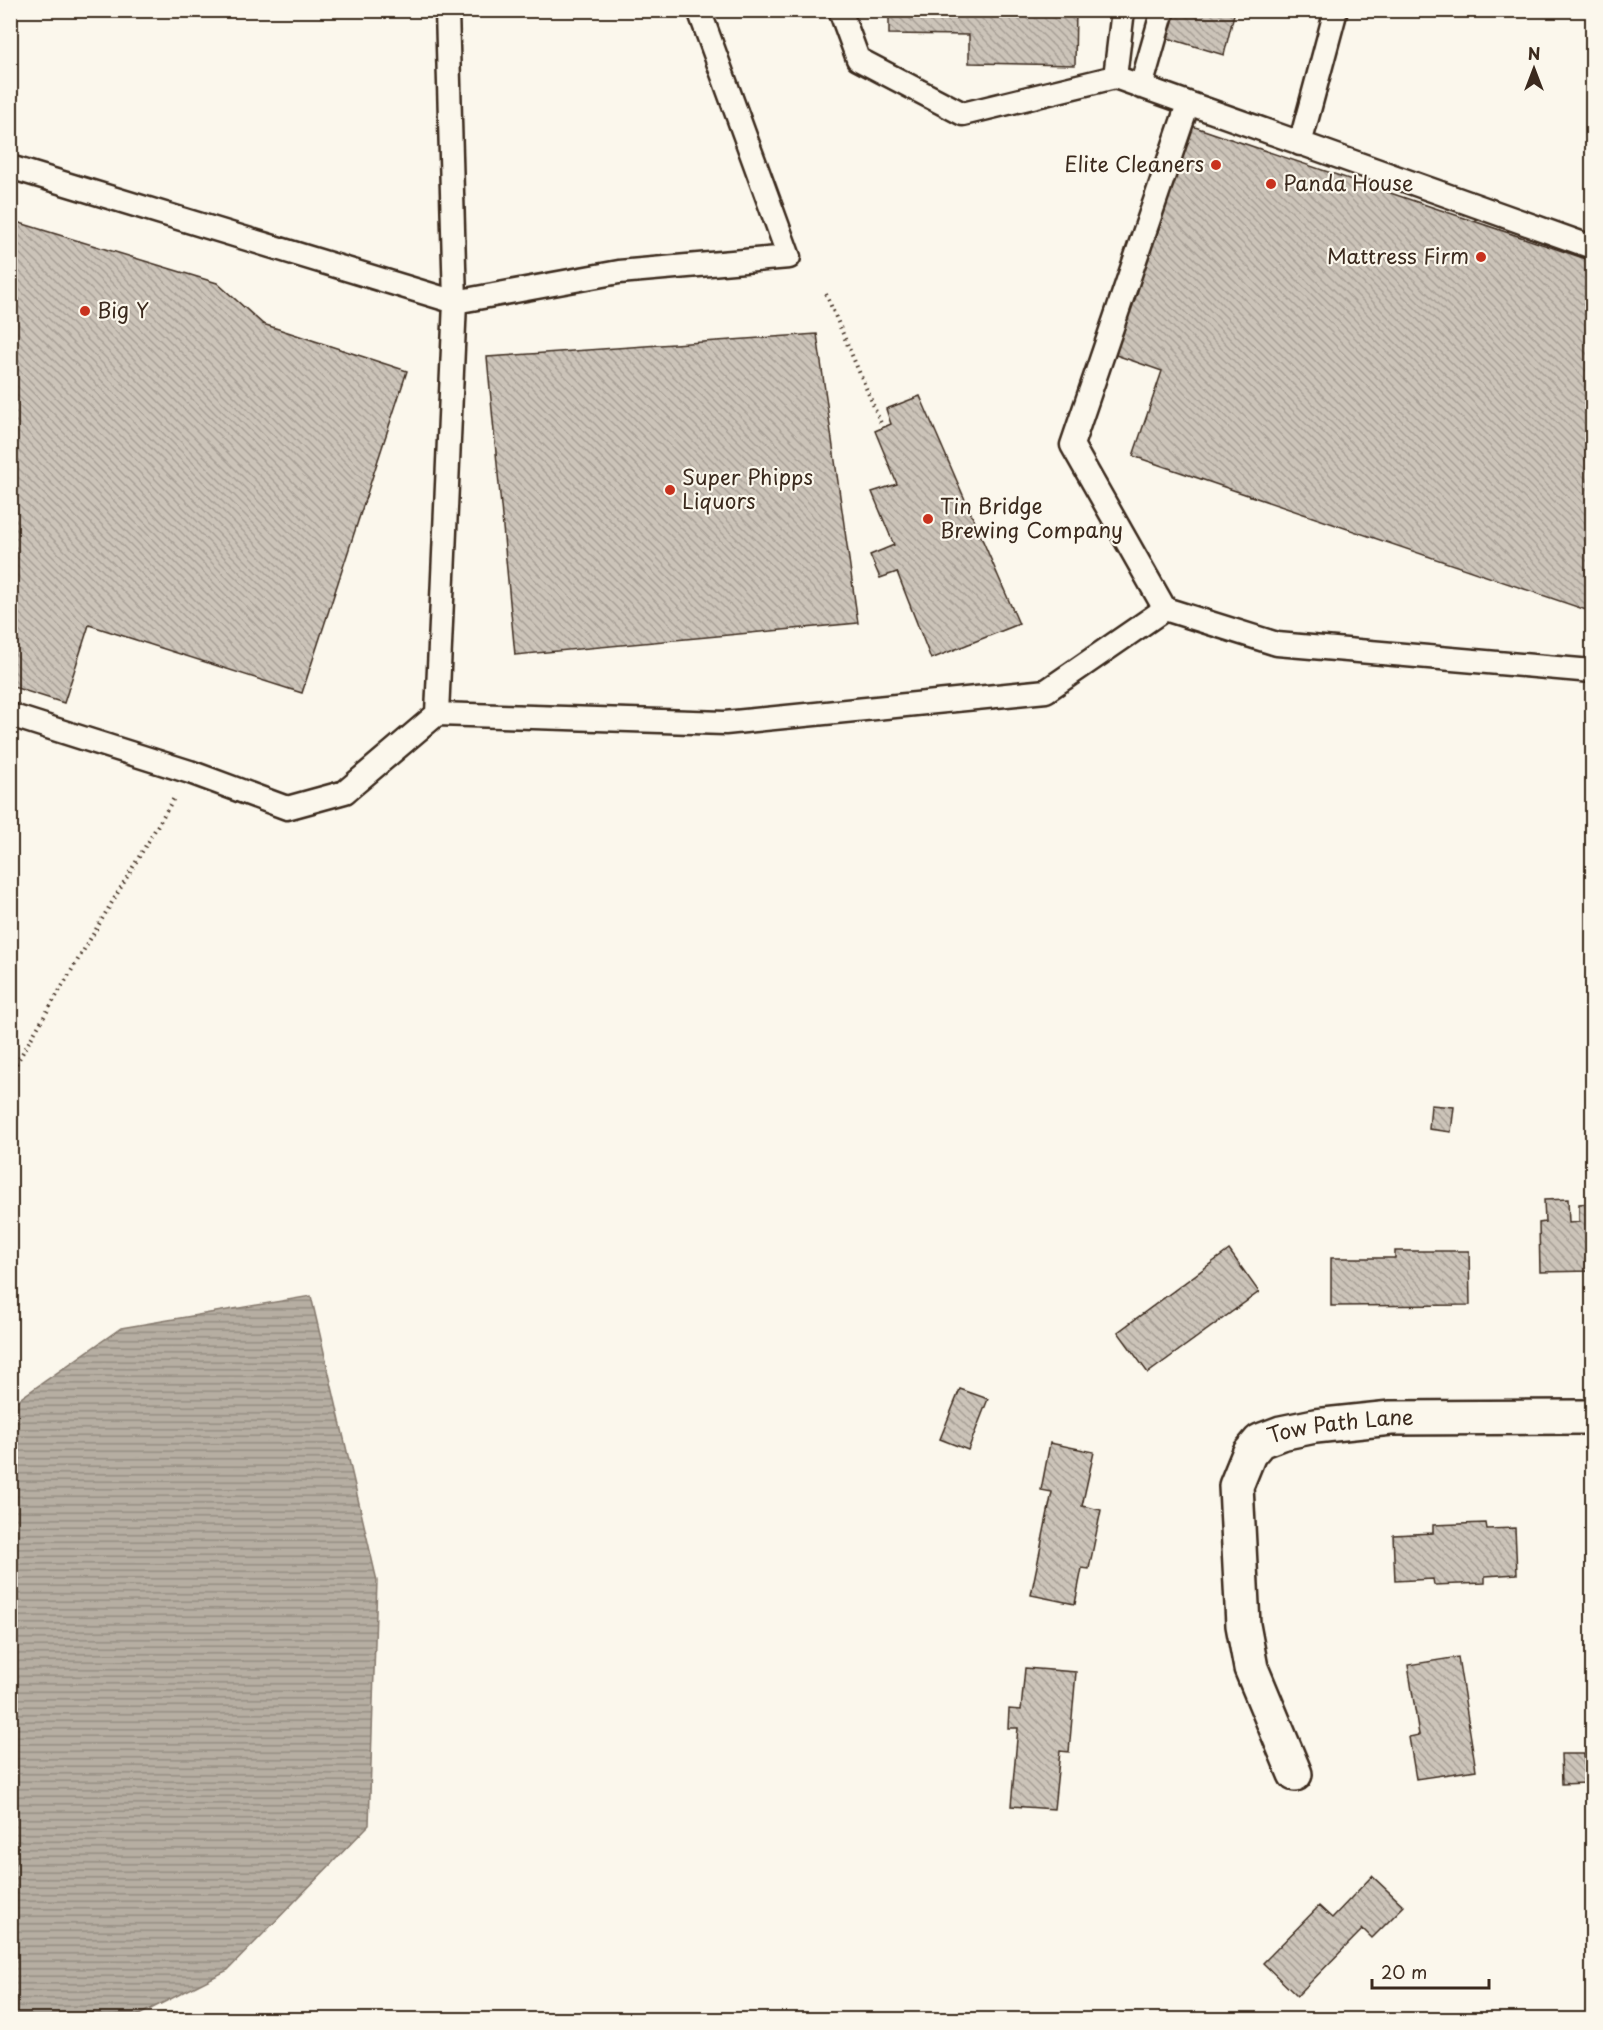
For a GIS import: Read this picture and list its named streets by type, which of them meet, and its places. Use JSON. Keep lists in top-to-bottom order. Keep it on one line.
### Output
{"streets":{"street":["Tow Path Lane"]},"places":["Elite Cleaners","Panda House","Mattress Firm","Big Y","Super Phipps Liquors","Tin Bridge Brewing Company"],"scale_bar":"20 m","north":"top"}
